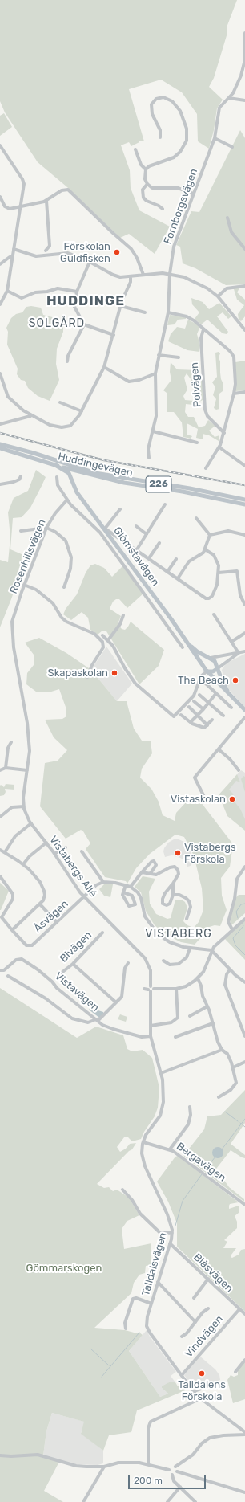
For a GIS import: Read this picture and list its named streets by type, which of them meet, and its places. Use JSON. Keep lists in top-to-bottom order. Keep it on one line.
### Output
{"streets":{"main road":["Huddingevägen","226","Glömstavägen"],"street":["Fornborgsvägen","Polvägen","Rosenhillsvägen","Vistabergs Allé","Åsvägen","Bivägen","Vistavägen","Bergavägen","Talldalsvägen","Blåsvägen","Vindvägen"]},"crossings":[["Huddingevägen","Glömstavägen"],["Rosenhillsvägen","Vistabergs Allé"],["Vistabergs Allé","Åsvägen"],["Vistabergs Allé","Vistavägen"],["Vistabergs Allé","Talldalsvägen"],["Vistavägen","Talldalsvägen"],["Bergavägen","Talldalsvägen"],["Talldalsvägen","Blåsvägen"],["Talldalsvägen","Vindvägen"],["Blåsvägen","Vindvägen"]],"districts":["HUDDINGE","SOLGÅRD","VISTABERG"],"parks":["Gömmarskogen"],"places":["Förskolan Guldfisken","Skapaskolan","The Beach","Vistaskolan","Vistabergs Förskola","Talldalens Förskola"],"scale_bar":"200 m"}
